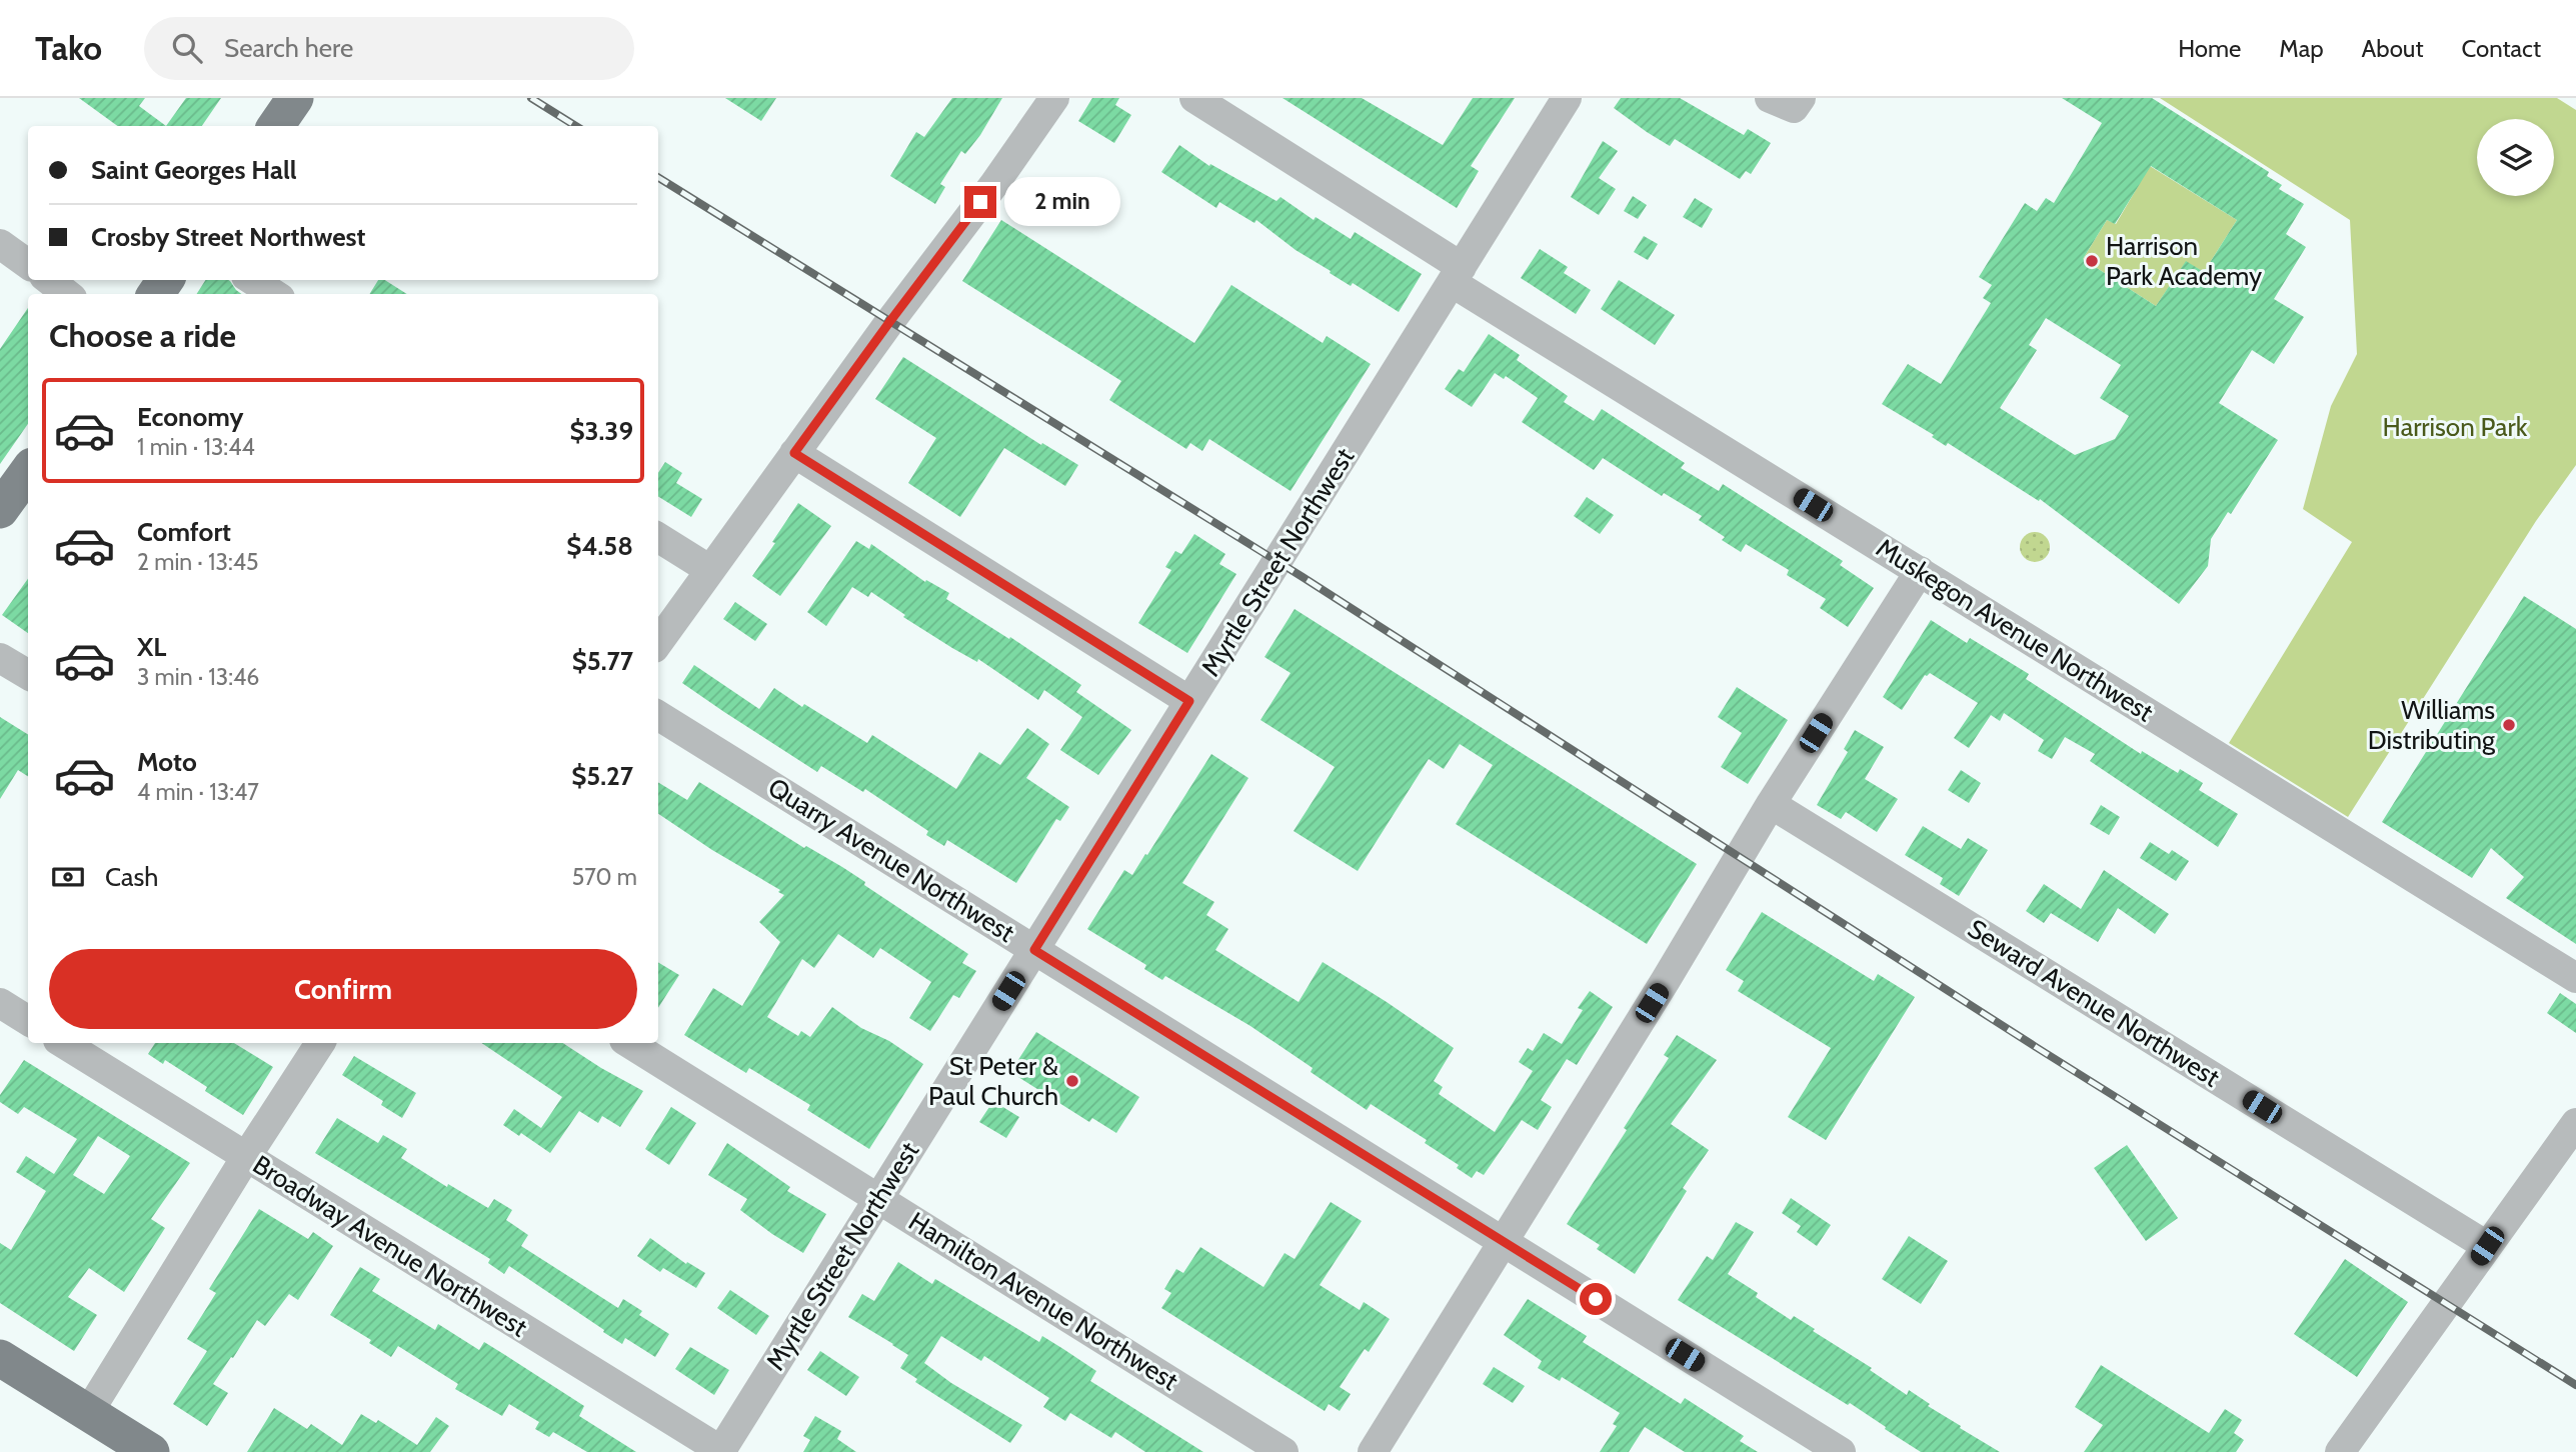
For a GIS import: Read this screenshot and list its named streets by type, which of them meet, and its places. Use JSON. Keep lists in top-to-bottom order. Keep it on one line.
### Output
{"streets":{"street":["Myrtle Street Northwest","Muskegon Avenue Northwest","Quarry Avenue Northwest","Seward Avenue Northwest","Broadway Avenue Northwest","Hamilton Avenue Northwest"]},"crossings":[["Myrtle Street Northwest","Muskegon Avenue Northwest"],["Myrtle Street Northwest","Quarry Avenue Northwest"],["Myrtle Street Northwest","Broadway Avenue Northwest"],["Myrtle Street Northwest","Hamilton Avenue Northwest"]],"parks":["Harrison Park"],"places":["Harrison Park Academy","Williams Distributing","St Peter & Paul Church"],"page":{"header":"Tako","search":"Search here","nav":["Home","Map","About","Contact"],"banner":["Saint Georges Hall","Crosby Street Northwest"],"bubble":"2 min","heading":"Choose a ride","list":[{"name":"Economy","note":"1 min · 13:44","value":"$3.39"},{"name":"Comfort","note":"2 min · 13:45","value":"$4.58"},{"name":"XL","note":"3 min · 13:46","value":"$5.77"},{"name":"Moto","note":"4 min · 13:47","value":"$5.27"}],"pay":["Cash","570 m"],"buttons":"Confirm"}}
